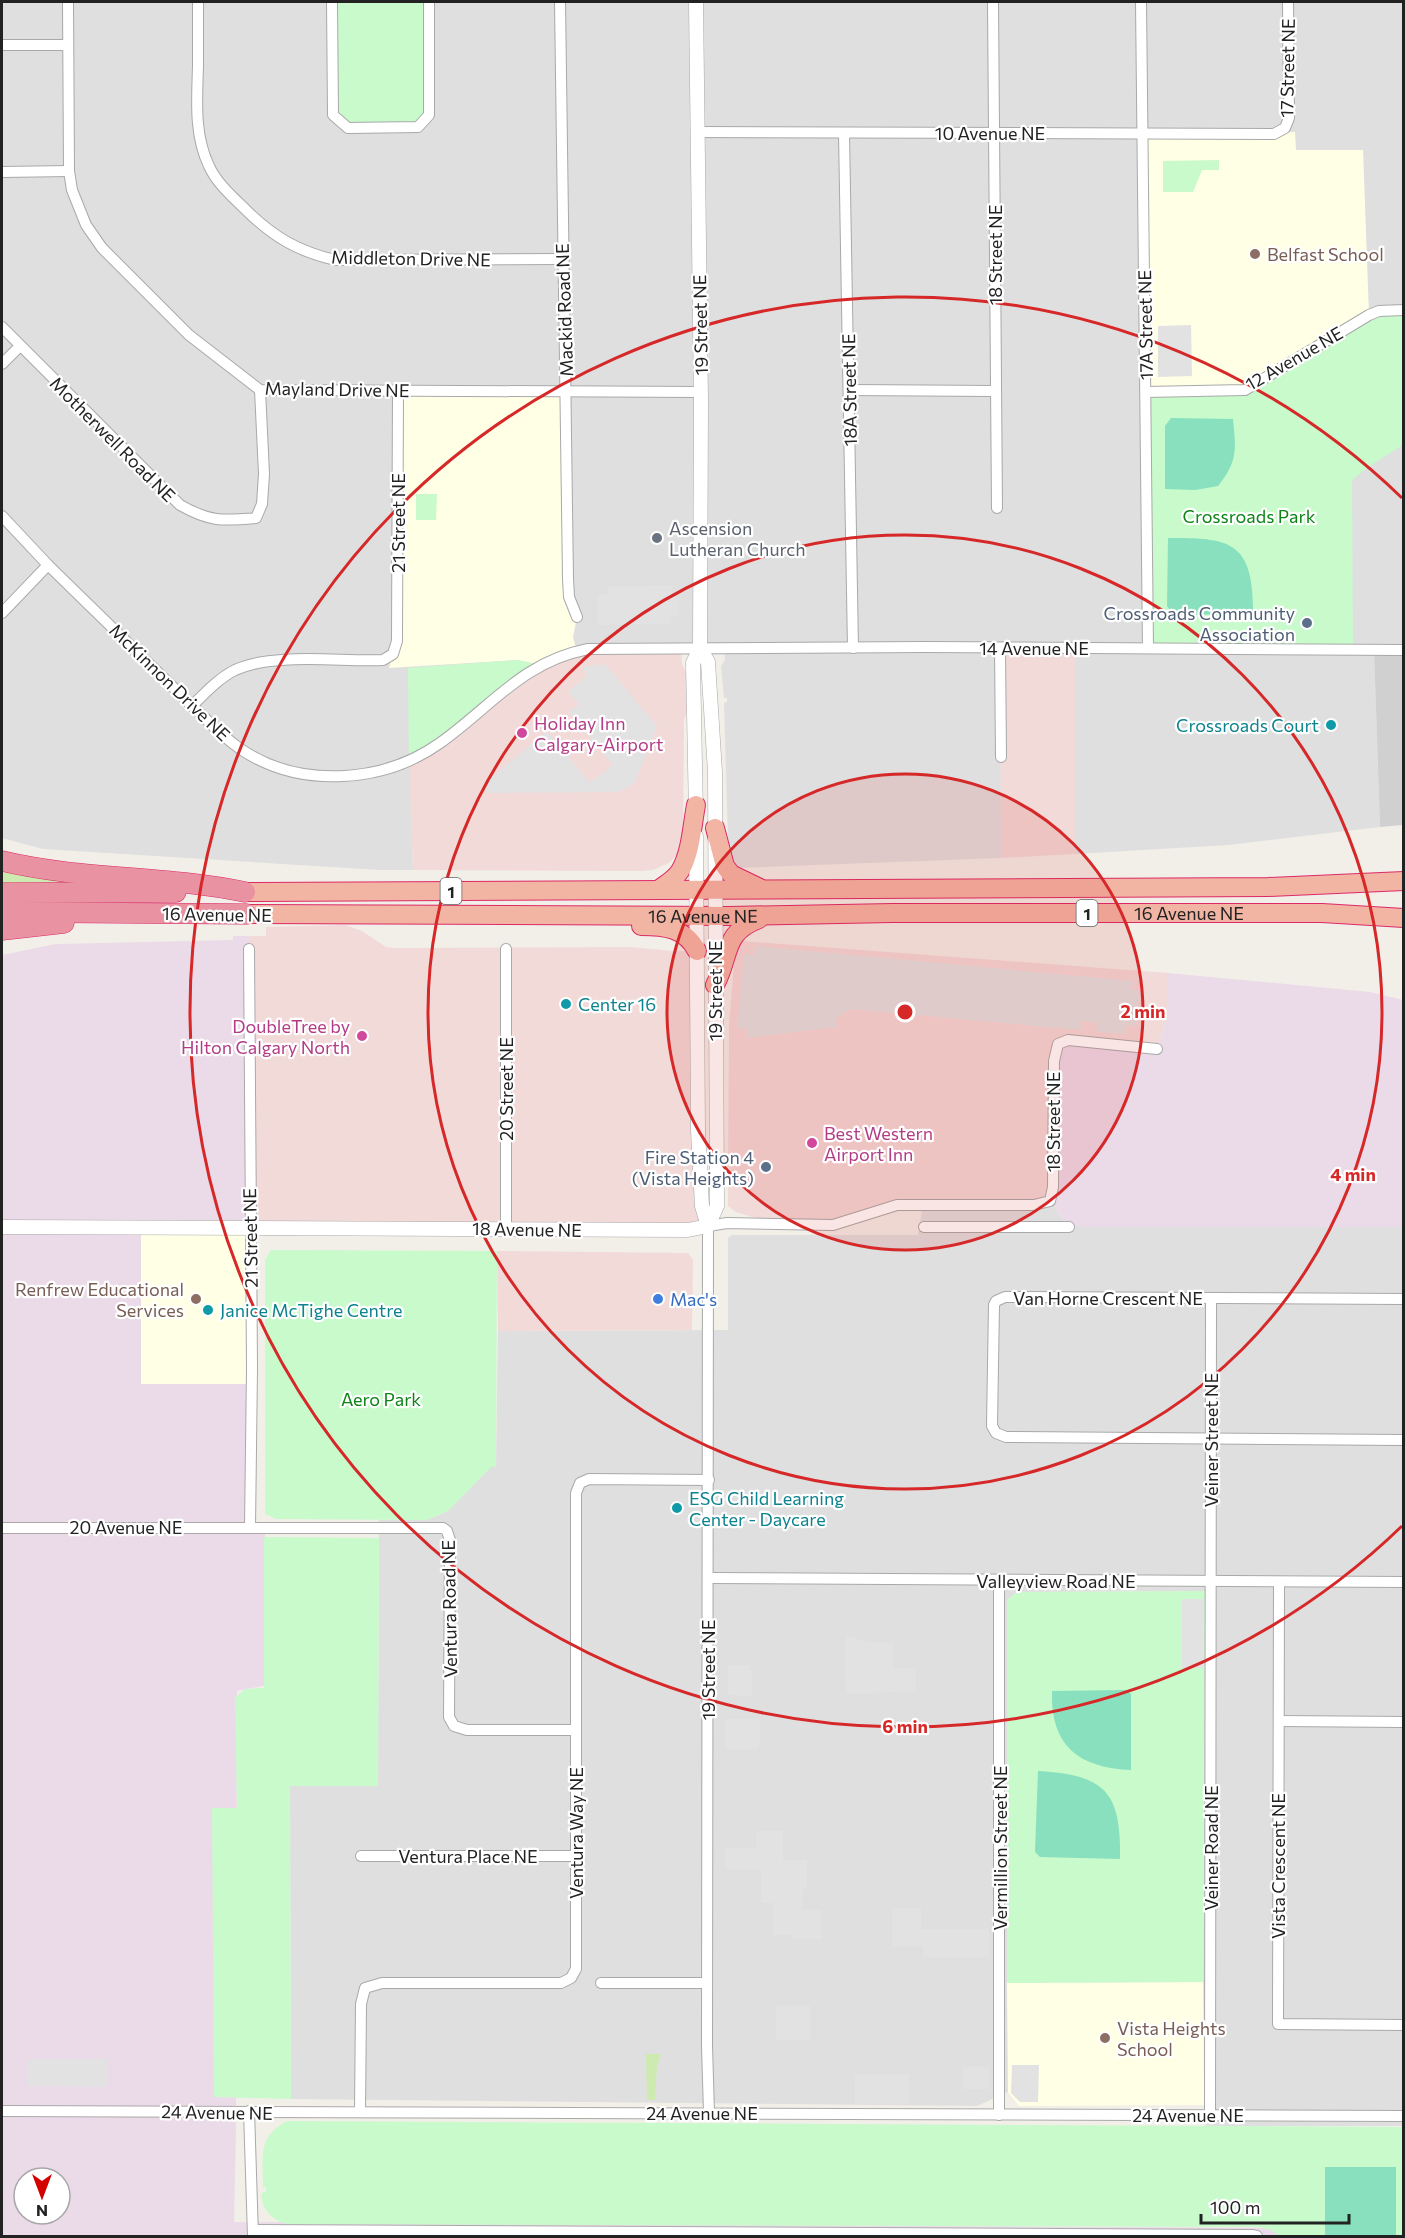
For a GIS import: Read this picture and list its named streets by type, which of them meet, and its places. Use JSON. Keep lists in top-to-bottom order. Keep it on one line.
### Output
{"streets":{"highway":["1","16 Avenue NE"],"street":["17 Street NE","10 Avenue NE","18 Street NE","Middleton Drive NE","Mackid Road NE","19 Street NE","17A Street NE","12 Avenue NE","Mayland Drive NE","18A Street NE","Motherwell Road NE","21 Street NE","14 Avenue NE","McKinnon Drive NE","20 Street NE","18 Avenue NE","Van Horne Crescent NE","Veiner Street NE","20 Avenue NE","Valleyview Road NE","Ventura Road NE","Ventura Way NE","Vermillion Street NE","Veiner Road NE","Ventura Place NE","Vista Crescent NE","24 Avenue NE"]},"crossings":[["17 Street NE","10 Avenue NE"],["10 Avenue NE","18 Street NE"],["10 Avenue NE","19 Street NE"],["10 Avenue NE","17A Street NE"],["10 Avenue NE","18A Street NE"],["18 Street NE","18 Avenue NE"],["Middleton Drive NE","Mackid Road NE"],["Mackid Road NE","Mayland Drive NE"],["19 Street NE","Mayland Drive NE"],["19 Street NE","14 Avenue NE"],["19 Street NE","McKinnon Drive NE"],["19 Street NE","16 Avenue NE"],["19 Street NE","18 Avenue NE"],["19 Street NE","Valleyview Road NE"],["19 Street NE","Ventura Way NE"],["19 Street NE","24 Avenue NE"],["17A Street NE","12 Avenue NE"],["17A Street NE","14 Avenue NE"],["Mayland Drive NE","Motherwell Road NE"],["Mayland Drive NE","21 Street NE"],["18A Street NE","14 Avenue NE"],["21 Street NE","McKinnon Drive NE"],["21 Street NE","18 Avenue NE"],["21 Street NE","20 Avenue NE"],["21 Street NE","Ventura Road NE"],["14 Avenue NE","McKinnon Drive NE"],["20 Street NE","18 Avenue NE"],["Van Horne Crescent NE","Veiner Street NE"],["Veiner Street NE","Valleyview Road NE"],["Veiner Street NE","Veiner Road NE"],["20 Avenue NE","Ventura Road NE"],["Valleyview Road NE","Vermillion Street NE"],["Valleyview Road NE","Veiner Road NE"],["Valleyview Road NE","Vista Crescent NE"],["Ventura Road NE","Ventura Way NE"],["Ventura Way NE","Ventura Place NE"],["Ventura Way NE","24 Avenue NE"],["Vermillion Street NE","24 Avenue NE"],["Veiner Road NE","24 Avenue NE"]],"parks":["Crossroads Park","Aero Park"],"places":["Belfast School","Ascension Lutheran Church","Crossroads Community Association","Crossroads Court","Holiday Inn Calgary-Airport","Center 16","DoubleTree by Hilton Calgary North","Best Western Airport Inn","Fire Station 4 (Vista Heights)","Renfrew Educational Services","Mac's","Janice McTighe Centre","ESG Child Learning Center - Daycare","Vista Heights School"],"scale_bar":"100 m","north":"bottom","rings":["2 min","4 min","6 min"]}
